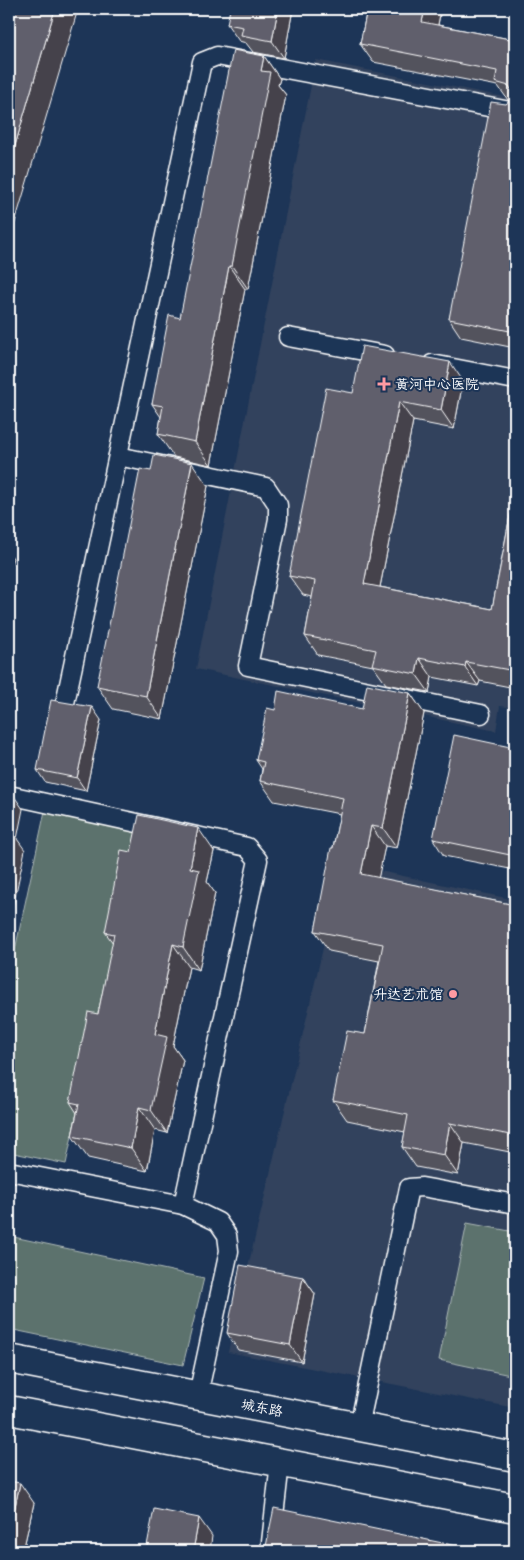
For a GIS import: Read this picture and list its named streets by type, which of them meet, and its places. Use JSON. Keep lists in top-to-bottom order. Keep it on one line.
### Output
{"streets":{"main road":["城东路"]},"places":{"health":["黄河中心医院"],"other":["升达艺术馆"]}}
